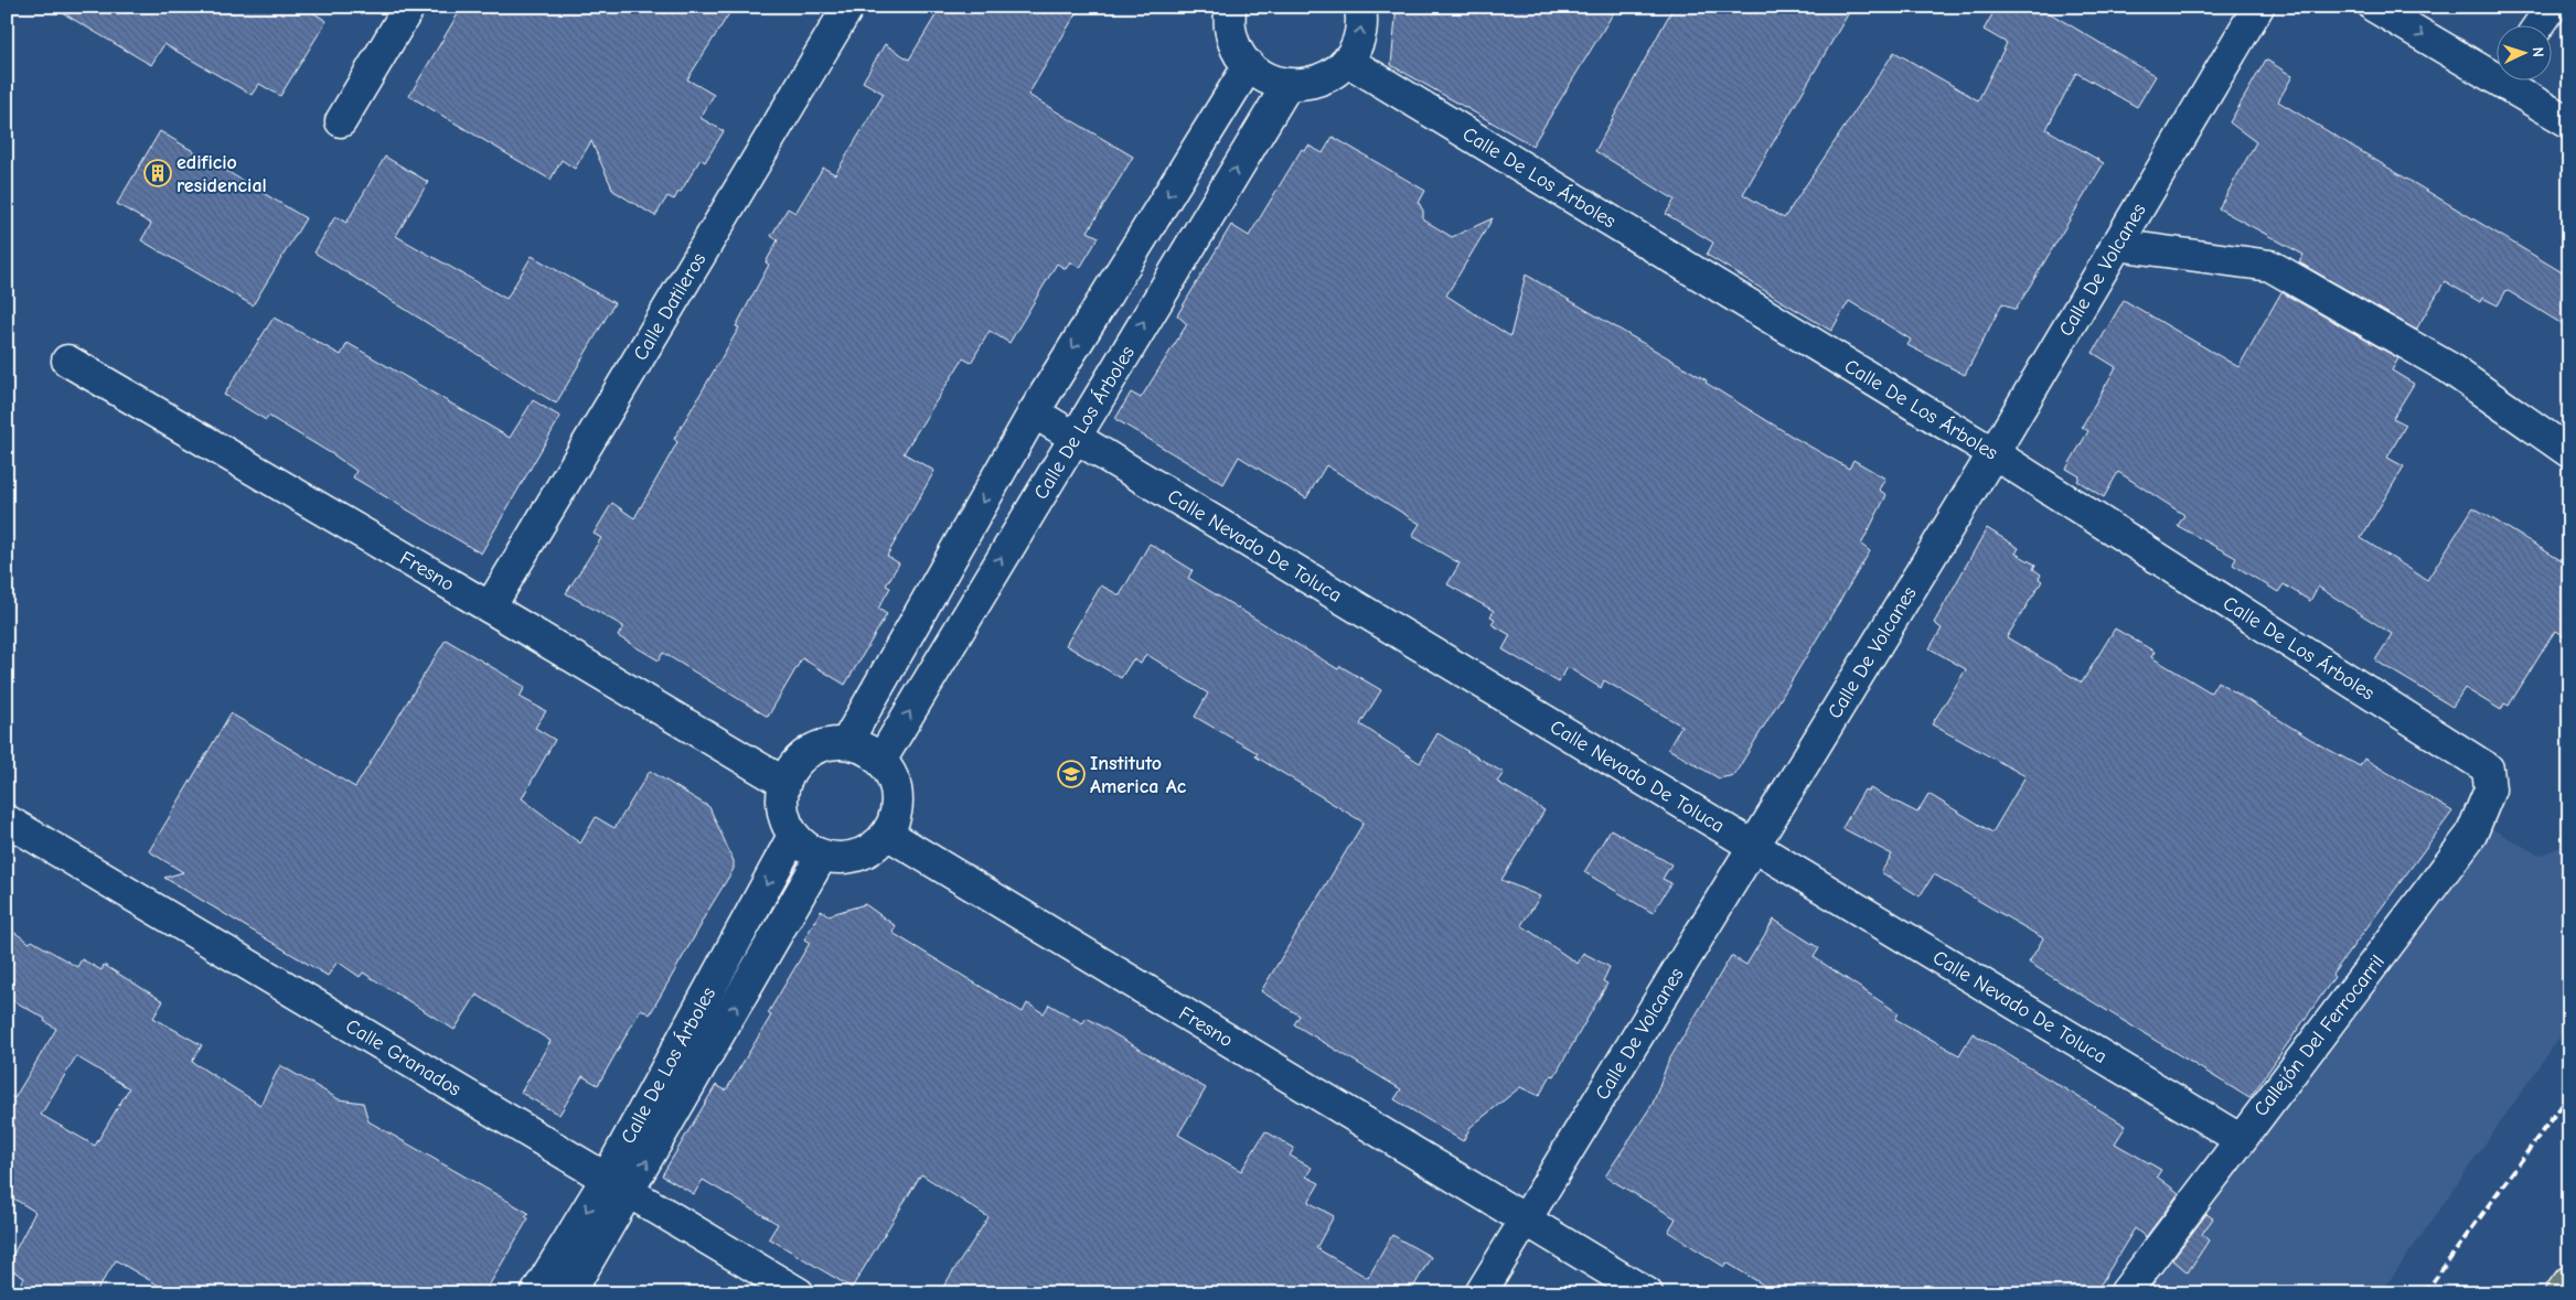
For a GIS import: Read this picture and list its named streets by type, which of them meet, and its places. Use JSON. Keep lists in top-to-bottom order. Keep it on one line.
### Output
{"streets":{"street":["Calle De Los Árboles","Calle De Volcanes","Calle Datileros","Calle Nevado De Toluca","Fresno","Callejón Del Ferrocarril","Calle Granados"]},"crossings":[["Calle De Los Árboles","Calle De Volcanes"],["Calle De Los Árboles","Calle Nevado De Toluca"],["Calle De Los Árboles","Fresno"],["Calle De Los Árboles","Callejón Del Ferrocarril"],["Calle De Los Árboles","Calle Granados"],["Calle De Volcanes","Calle Nevado De Toluca"],["Calle De Volcanes","Fresno"],["Calle Datileros","Fresno"],["Calle Nevado De Toluca","Callejón Del Ferrocarril"]],"places":{"building":["edificio residencial"],"school or university":["Instituto America Ac"]},"north":"right"}
